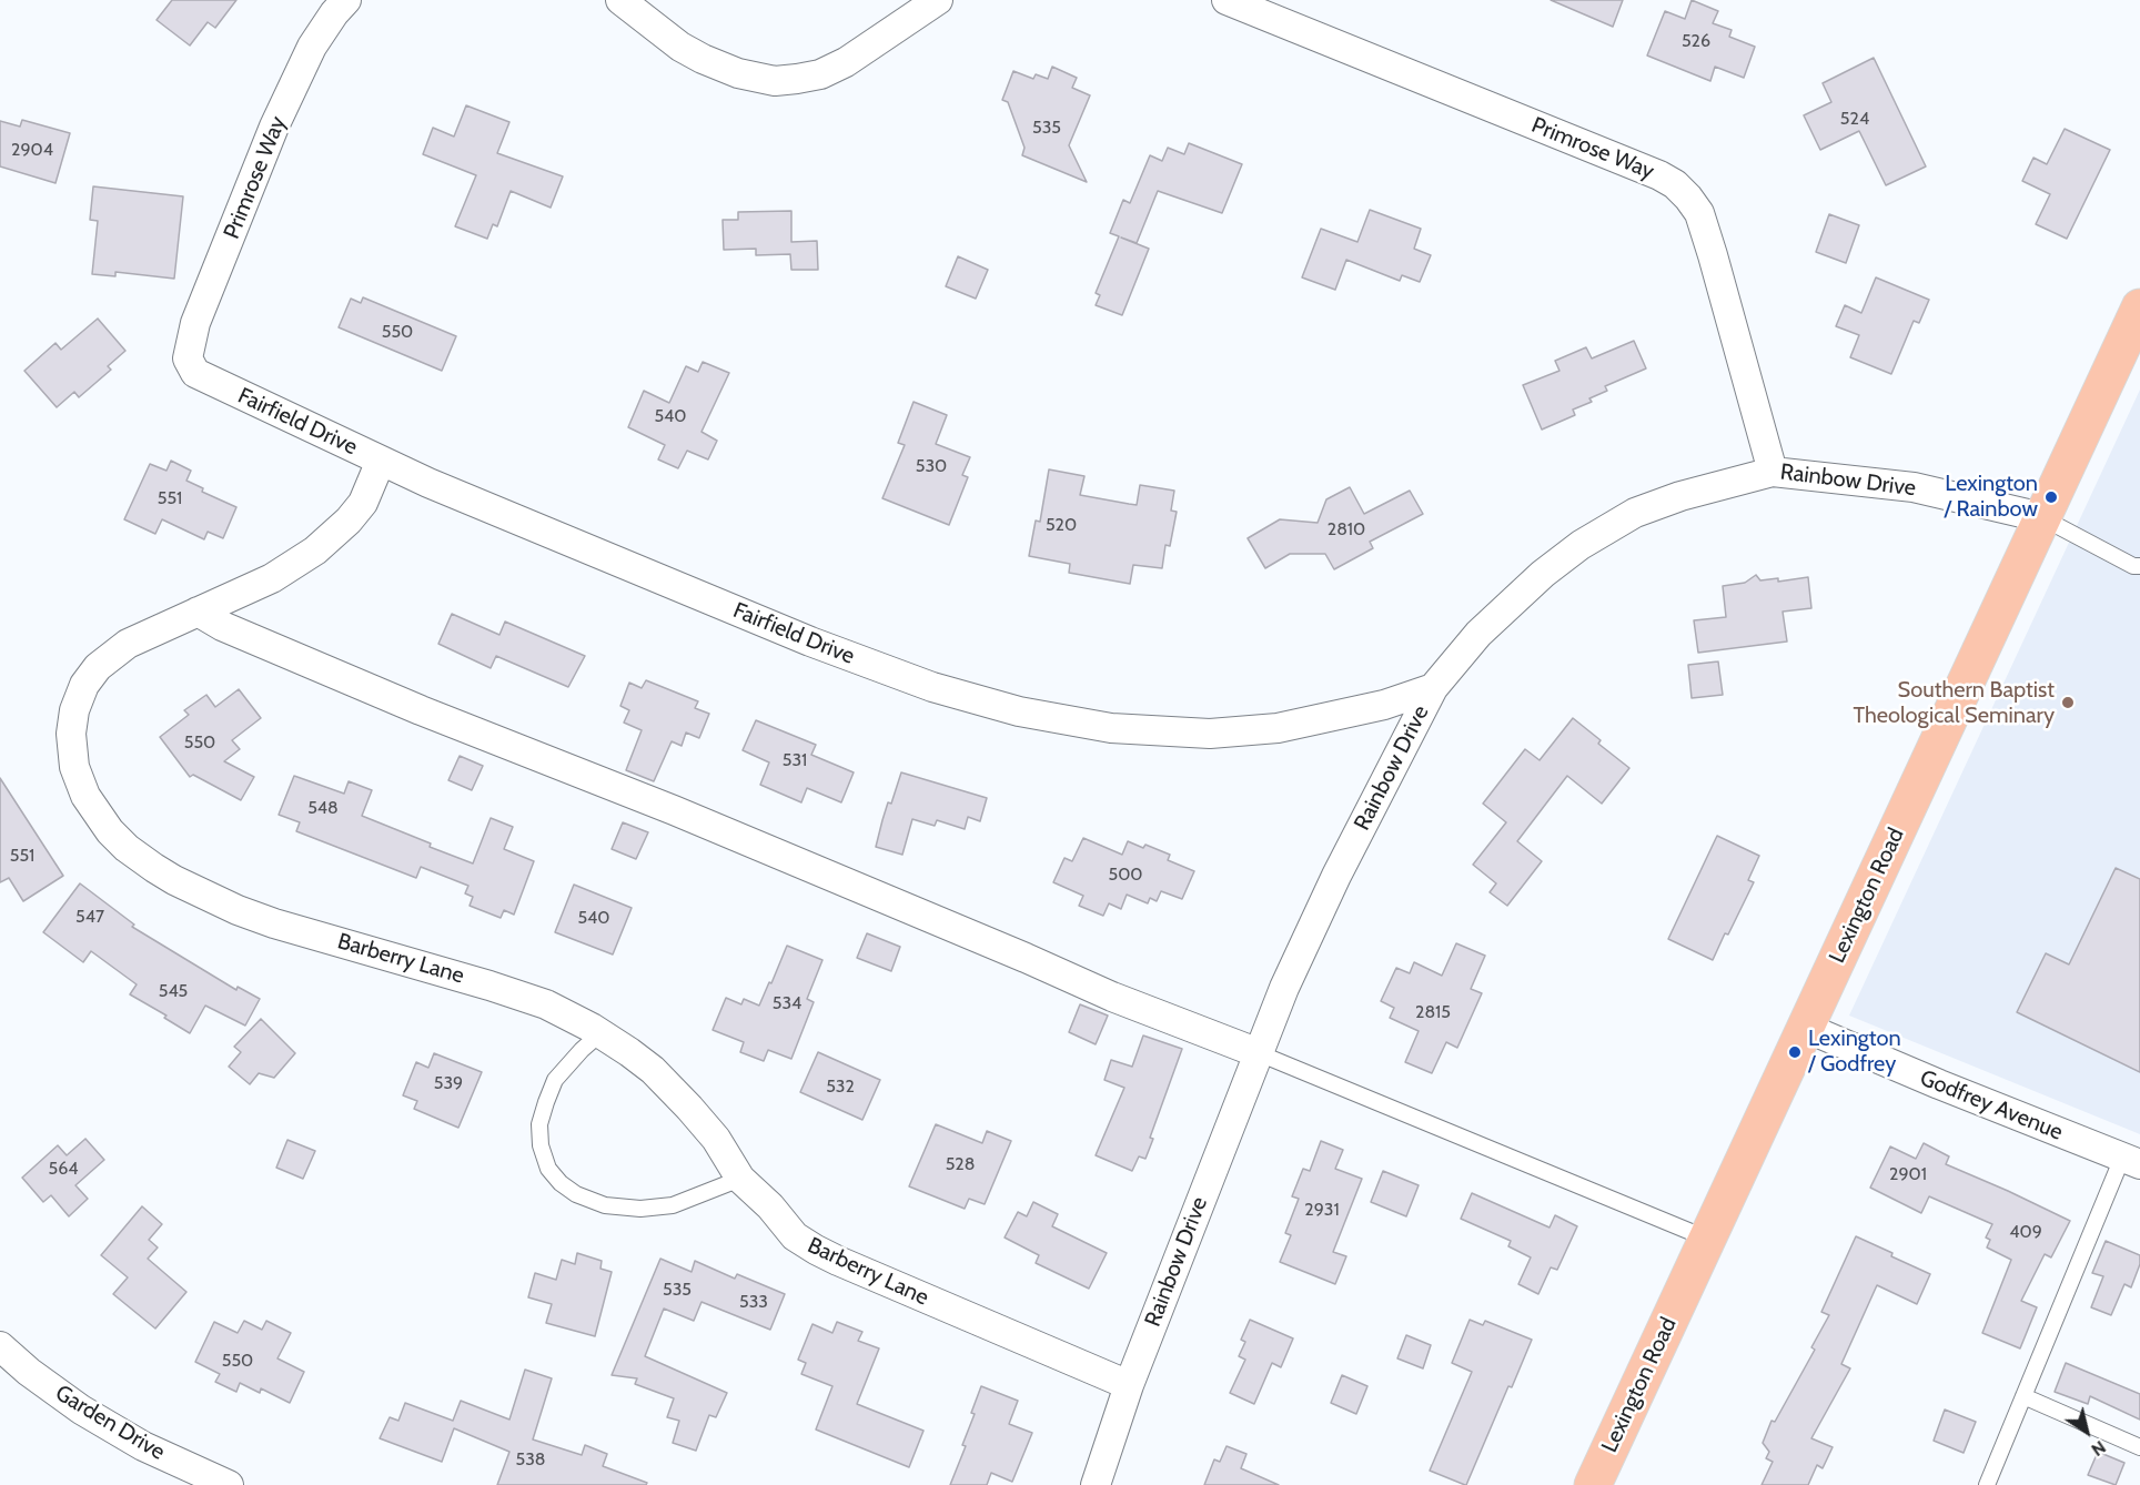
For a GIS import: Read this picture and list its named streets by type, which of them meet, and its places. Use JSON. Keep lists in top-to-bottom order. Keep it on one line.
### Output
{"streets":{"main road":["Lexington Road"],"street":["Primrose Way","Fairfield Drive","Rainbow Drive","Barberry Lane","Godfrey Avenue","Garden Drive"]},"crossings":[["Primrose Way","Fairfield Drive"],["Primrose Way","Rainbow Drive"],["Fairfield Drive","Rainbow Drive"],["Fairfield Drive","Barberry Lane"],["Rainbow Drive","Lexington Road"],["Rainbow Drive","Barberry Lane"],["Lexington Road","Godfrey Avenue"]],"places":["Lexington / Rainbow","Southern Baptist Theological Seminary","Lexington / Godfrey"],"house_numbers":["526","524","535","2904","550","540","530","551","520","2810","550","531","548","551","500","547","540","545","534","2815","539","532","528","564","2901","2931","409","535","533","550","538"],"north":"bottom right"}
